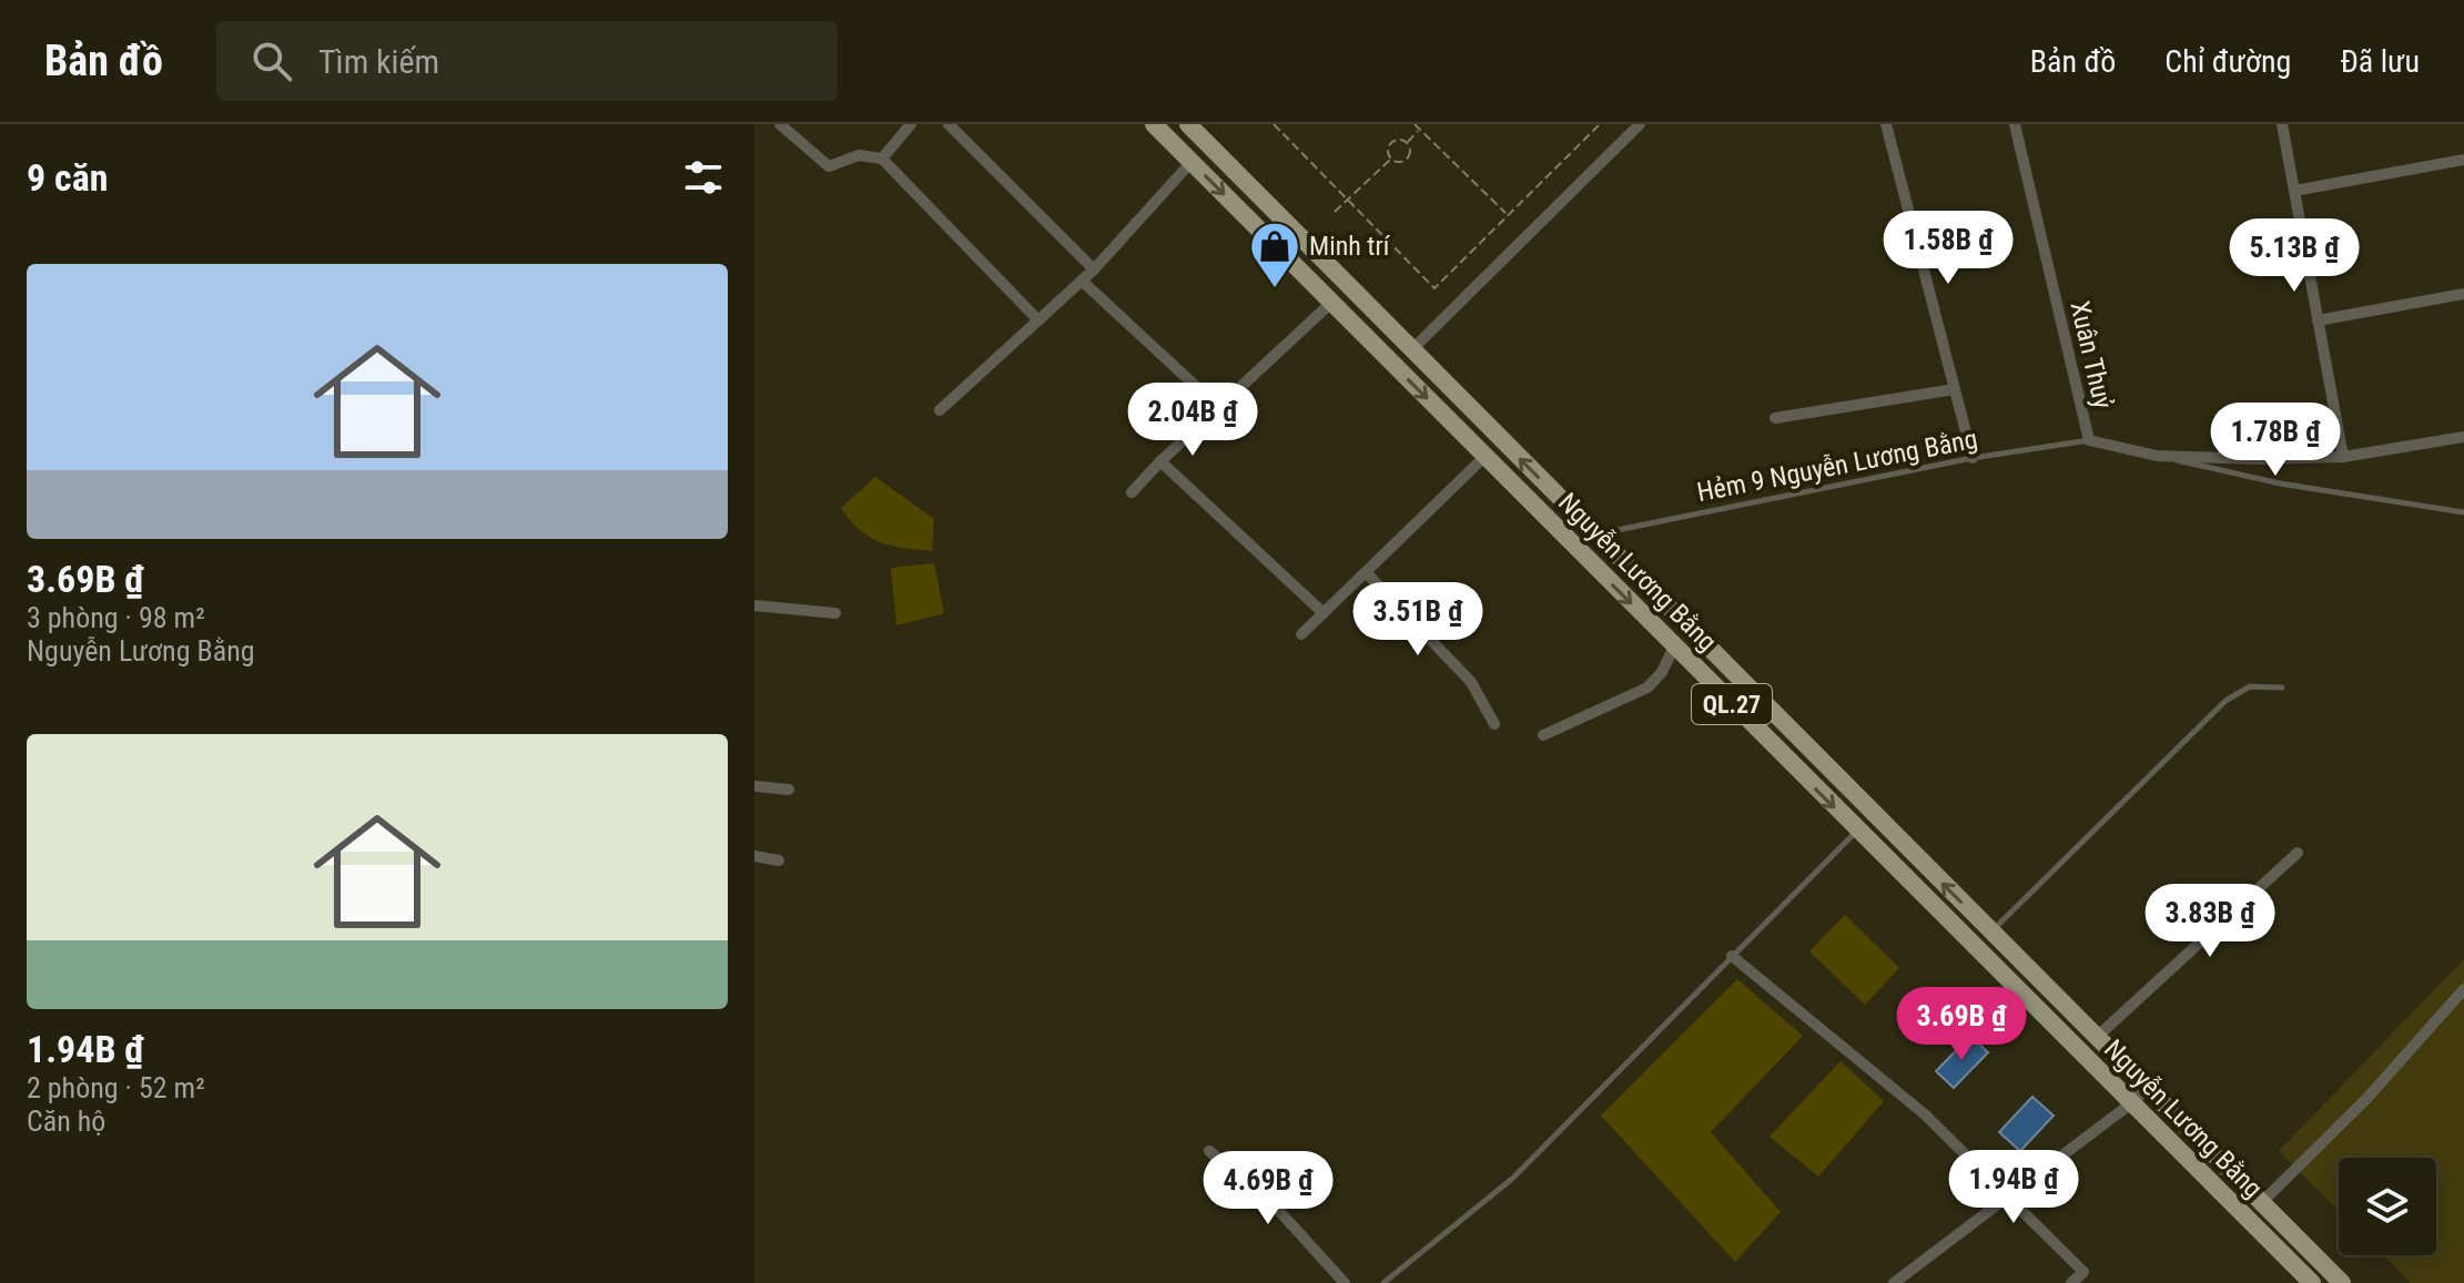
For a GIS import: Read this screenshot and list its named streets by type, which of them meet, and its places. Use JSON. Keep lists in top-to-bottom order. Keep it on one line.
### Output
{"streets":{"main road":["Nguyễn Lương Bằng","QL.27"],"street":["Xuân Thuỷ"],"lane":["Hẻm 9 Nguyễn Lương Bằng"]},"crossings":[["Xuân Thuỷ","Hẻm 9 Nguyễn Lương Bằng"],["Hẻm 9 Nguyễn Lương Bằng","Nguyễn Lương Bằng"]],"places":{"shop":["Minh trí"]},"page":{"header":"Bản đồ","search":"Tìm kiếm","nav":["Bản đồ","Chỉ đường","Đã lưu"],"heading":"9 căn","price":["1.58B ₫","5.13B ₫","2.04B ₫","1.78B ₫","3.51B ₫","3.83B ₫","3.69B ₫","1.94B ₫","4.69B ₫"],"list":[{"name":"3.69B ₫","note":"3 phòng · 98 m² · Nguyễn Lương Bằng"},{"name":"1.94B ₫","note":"2 phòng · 52 m² · Căn hộ"}]}}
